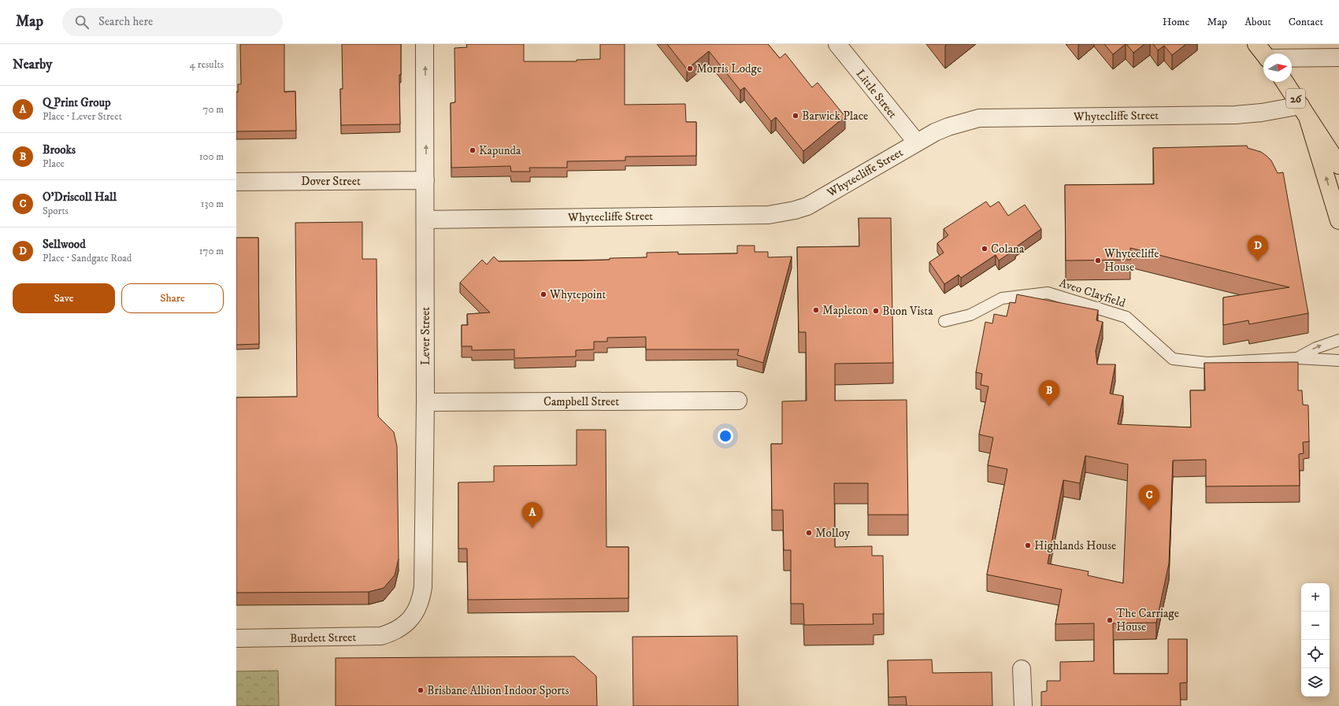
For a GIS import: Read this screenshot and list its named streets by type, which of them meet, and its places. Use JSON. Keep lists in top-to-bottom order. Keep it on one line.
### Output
{"streets":{"highway":["26"],"street":["Little Street","Whytecliffe Street","Dover Street","Lever Street","Campbell Street","Burdett Street"],"lane":["Aveo Clayfield"]},"crossings":[["Little Street","Whytecliffe Street"],["26","Whytecliffe Street"],["Whytecliffe Street","Lever Street"],["Dover Street","Lever Street"],["Lever Street","Campbell Street"],["Lever Street","Burdett Street"]],"places":["Morris Lodge","Barwick Place","Kapunda","Colana","Whytecliffe House","Whytepoint","Mapleton","Buon Vista","Molloy","Highlands House","The Carriage House","Brisbane Albion Indoor Sports"],"north":"right","page":{"header":"Map","search":"Search here","nav":["Home","Map","About","Contact"],"heading":["Nearby","4 results"],"list":[{"mark":"A","name":"Q Print Group","note":"Place · Lever Street","value":"70 m"},{"mark":"B","name":"Brooks","note":"Place","value":"100 m"},{"mark":"C","name":"O'Driscoll Hall","note":"Sports","value":"130 m"},{"mark":"D","name":"Sellwood","note":"Place · Sandgate Road","value":"170 m"}],"pins":["D","B","C","A"],"buttons":["Save","Share"],"map_buttons":["+","−"]}}
